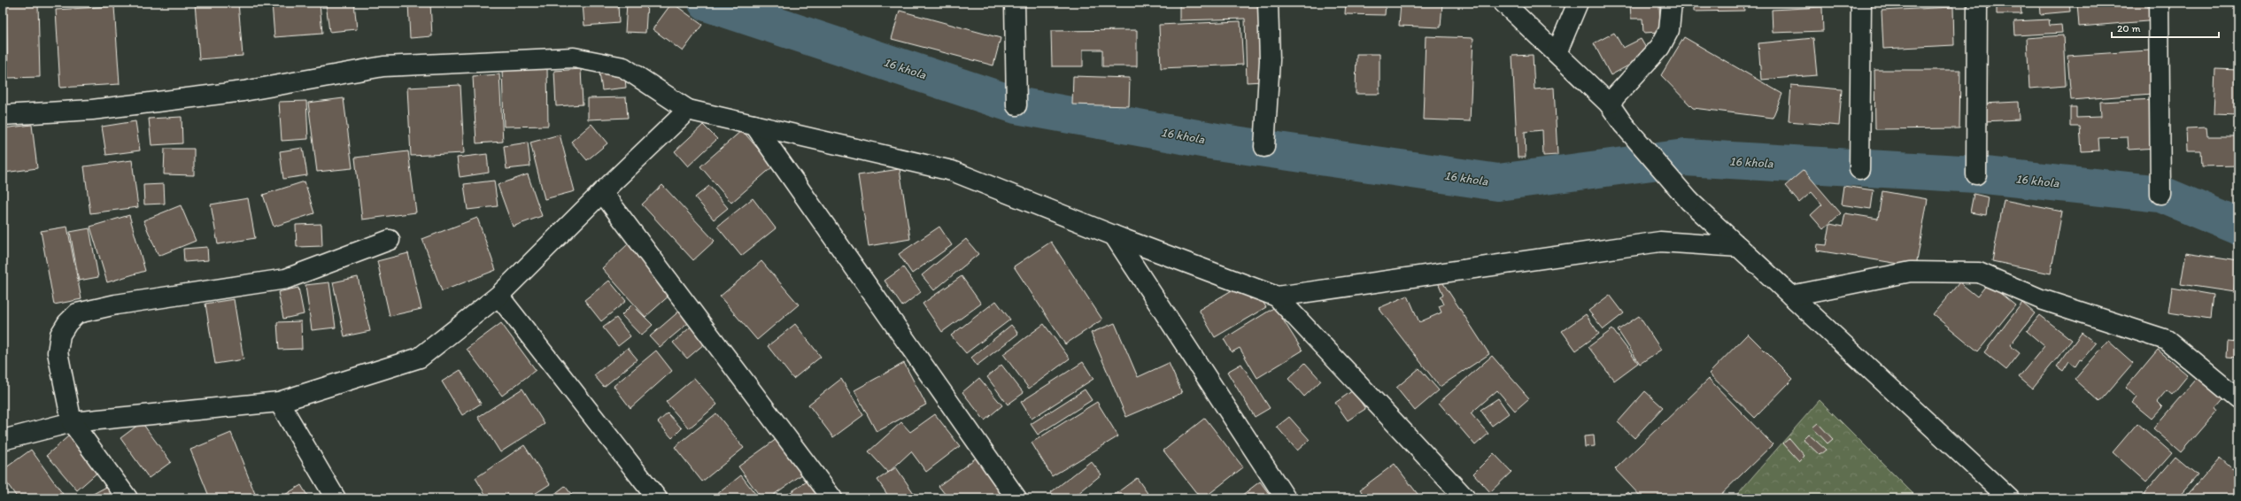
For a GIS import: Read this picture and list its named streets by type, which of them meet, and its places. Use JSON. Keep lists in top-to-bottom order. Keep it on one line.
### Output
{"water":["16 khola"],"scale_bar":"20 m"}
